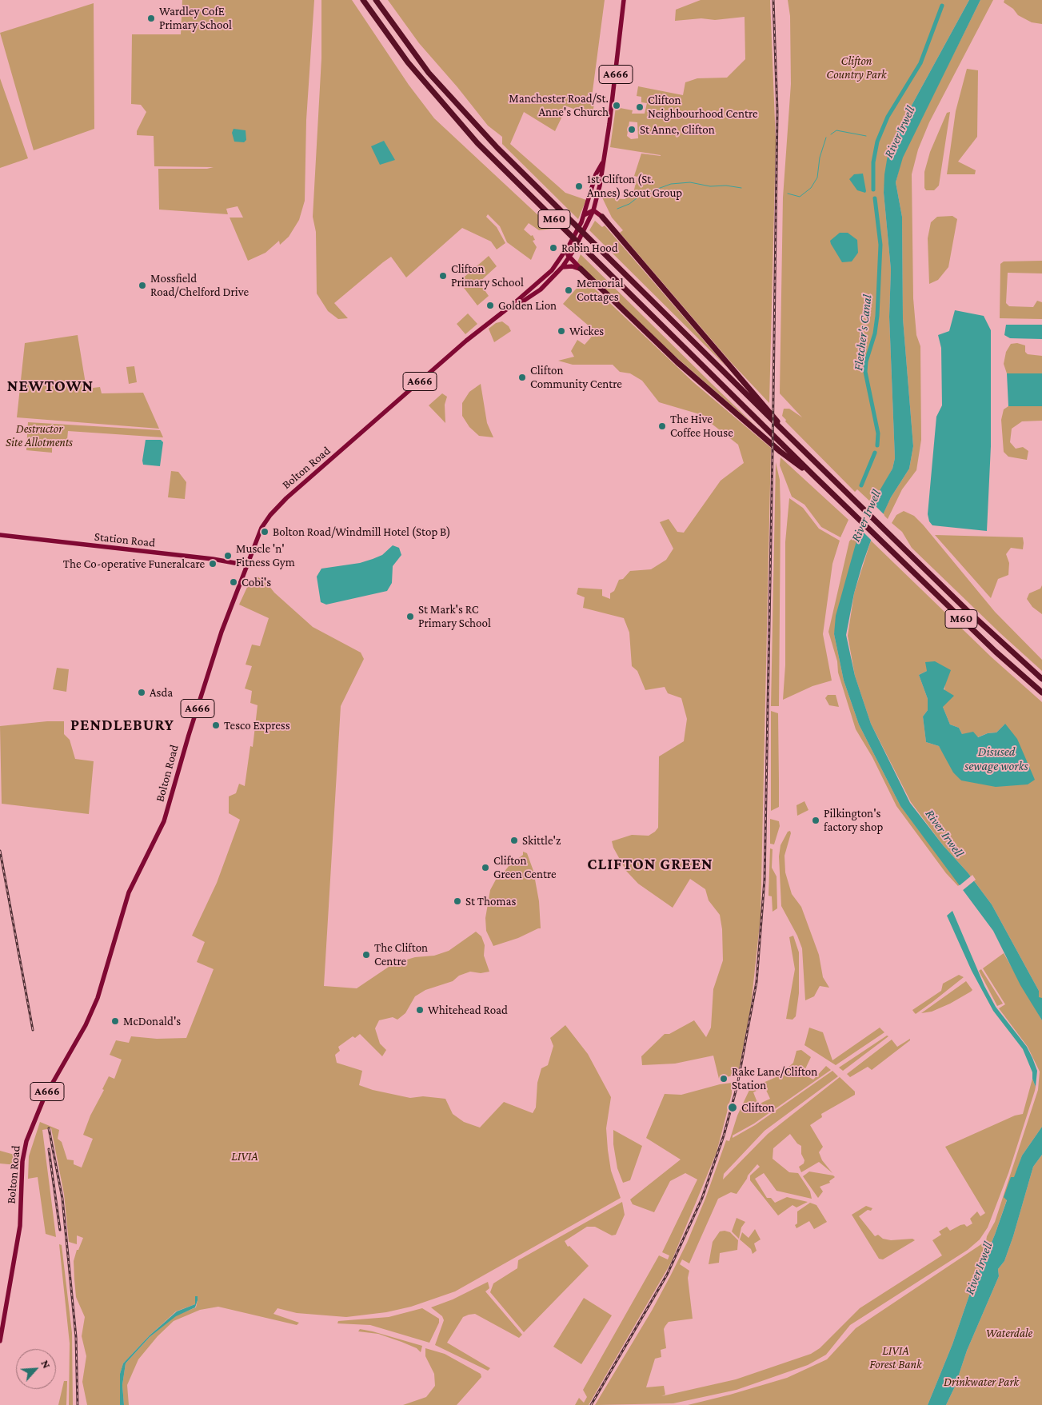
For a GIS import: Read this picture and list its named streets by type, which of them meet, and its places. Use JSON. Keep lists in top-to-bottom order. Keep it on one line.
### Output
{"streets":{"highway":["M60"],"main road":["A666","Bolton Road","Station Road"]},"crossings":[["A666","Bolton Road"],["Bolton Road","Station Road"]],"districts":["NEWTOWN","PENDLEBURY","CLIFTON GREEN"],"water":["River Irwell","Fletcher's Canal","Disused sewage works"],"parks":["Clifton Country Park","Destructor Site Allotments","LIVIA","Waterdale","LIVIA Forest Bank","Drinkwater Park"],"places":["Wardley CofE Primary School","Manchester Road/St. Anne's Church","Clifton Neighbourhood Centre","St Anne, Clifton","1st Clifton (St. Annes) Scout Group","Robin Hood","Clifton Primary School","Mossfield Road/Chelford Drive","Memorial Cottages","Golden Lion","Wickes","Clifton Community Centre","The Hive Coffee House","Bolton Road/Windmill Hotel (Stop B)","Muscle 'n' Fitness Gym","The Co-operative Funeralcare","Cobi's","St Mark's RC Primary School","Asda","Tesco Express","Pilkington's factory shop","Skittle'z","Clifton Green Centre","St Thomas","The Clifton Centre","Whitehead Road","McDonald's","Rake Lane/Clifton Station","Clifton"],"north":"top right"}
